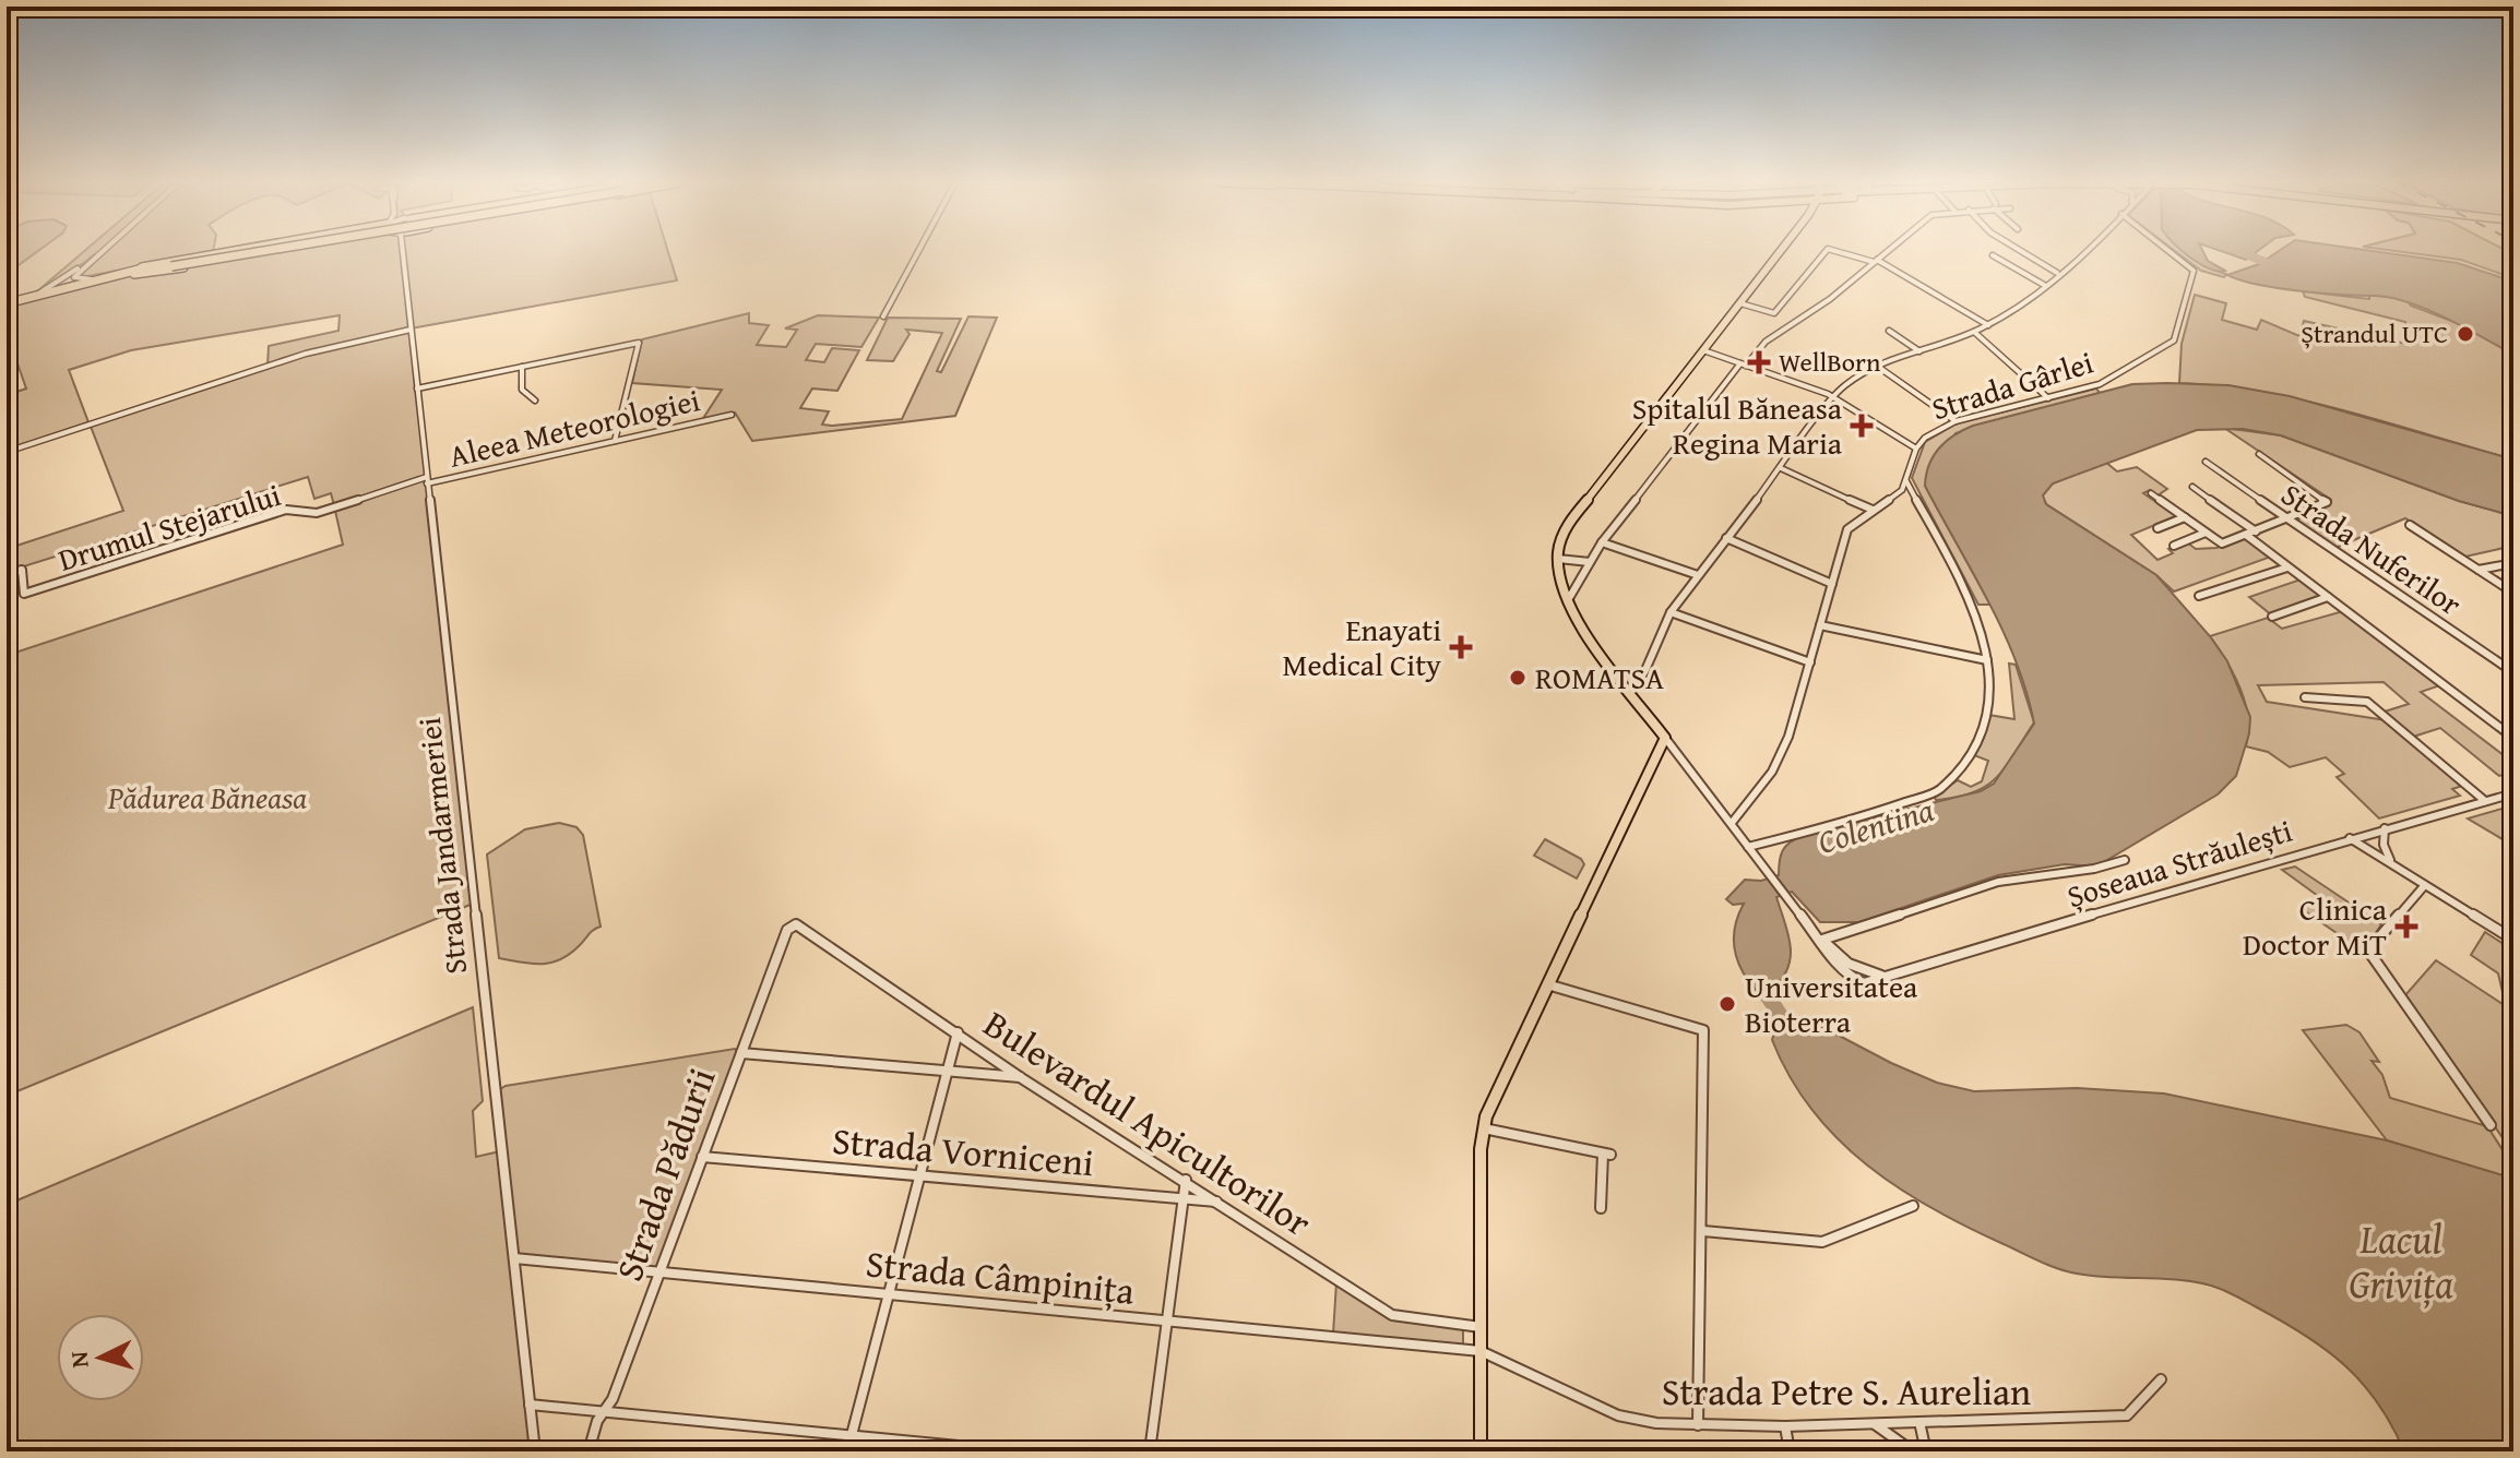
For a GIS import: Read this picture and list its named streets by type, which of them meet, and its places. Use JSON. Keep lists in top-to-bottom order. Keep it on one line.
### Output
{"streets":{"street":["Strada Gârlei","Aleea Meteorologiei","Drumul Stejarului","Strada Nuferilor","Strada Jandarmeriei","Șoseaua Străulești","Bulevardul Apicultorilor","Strada Vorniceni","Strada Pădurii","Strada Câmpinița","Strada Petre S. Aurelian"]},"crossings":[["Aleea Meteorologiei","Drumul Stejarului"],["Aleea Meteorologiei","Strada Jandarmeriei"],["Drumul Stejarului","Strada Jandarmeriei"],["Strada Jandarmeriei","Strada Câmpinița"],["Bulevardul Apicultorilor","Strada Vorniceni"],["Bulevardul Apicultorilor","Strada Pădurii"],["Strada Vorniceni","Strada Pădurii"],["Strada Pădurii","Strada Câmpinița"],["Strada Câmpinița","Strada Petre S. Aurelian"]],"water":["Colentina","Lacul Grivița"],"parks":["Pădurea Băneasa"],"places":{"other":["Ștrandul UTC","ROMATSA","Universitatea Bioterra"],"health":["WellBorn","Spitalul Băneasa Regina Maria","Enayati Medical City","Clinica Doctor MiT"]},"north":"left"}
